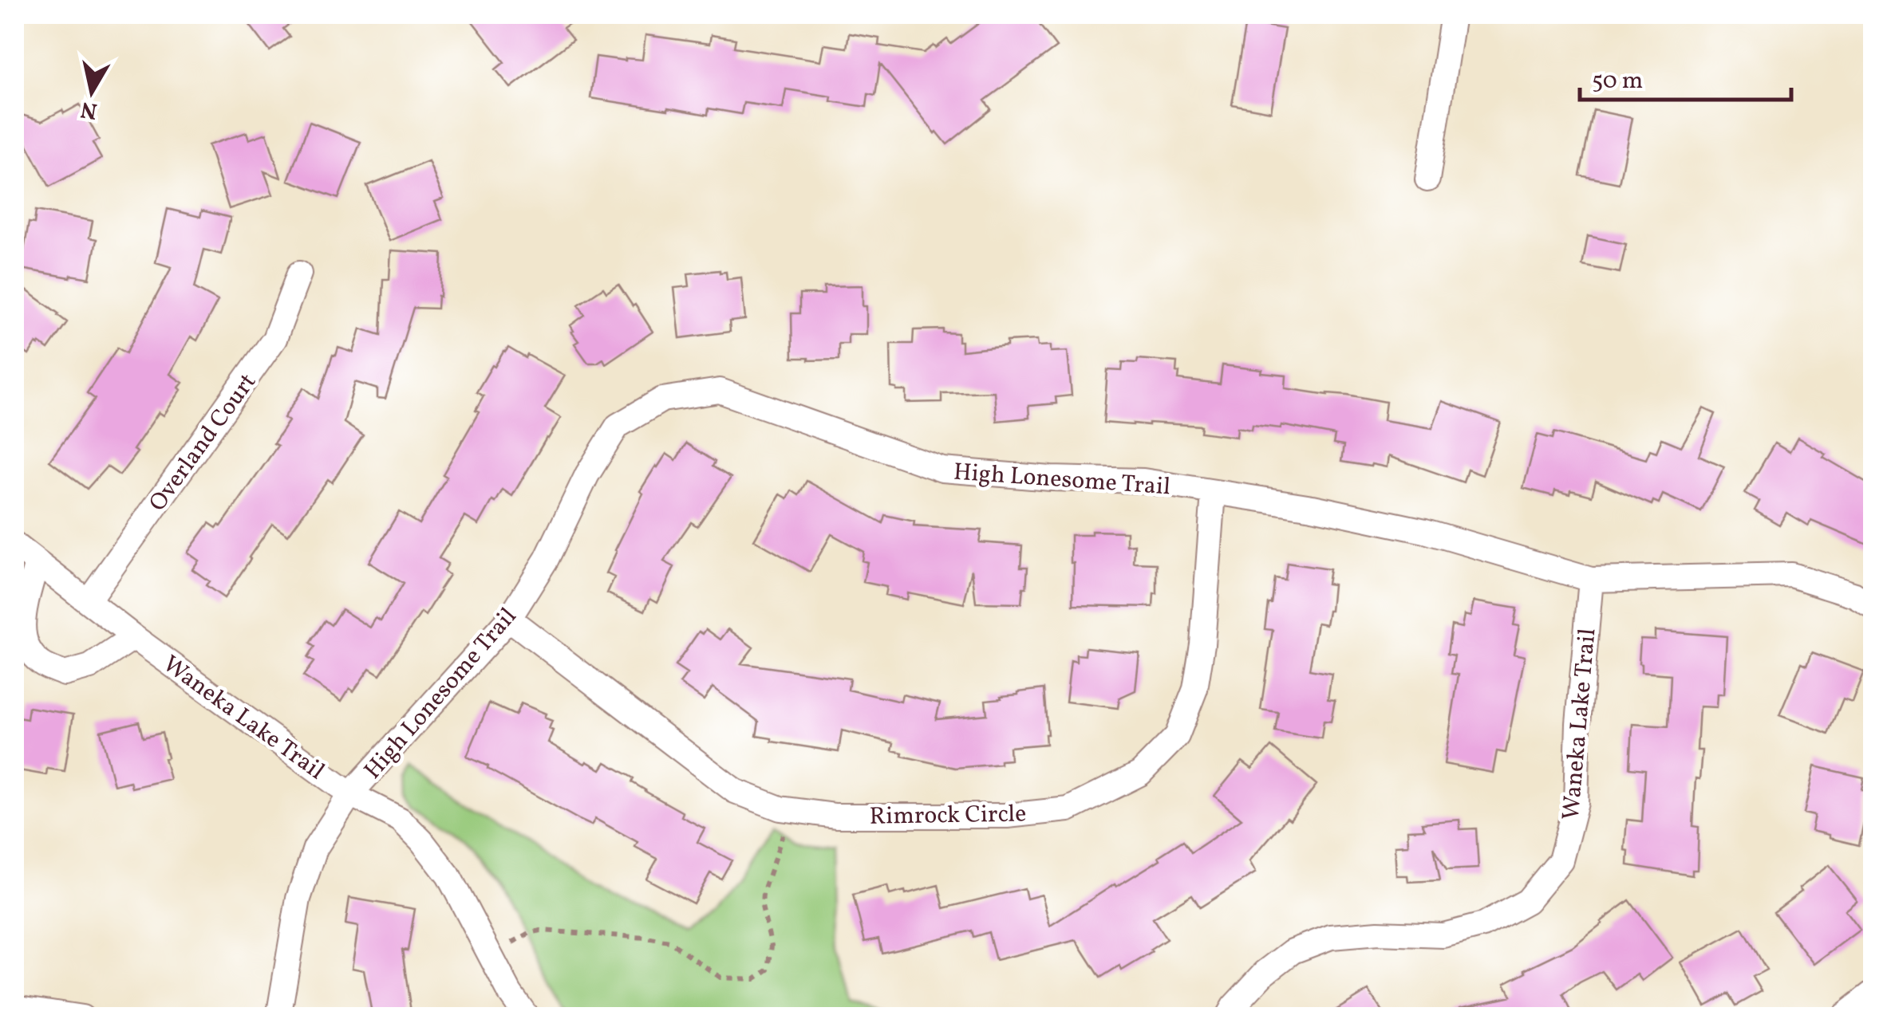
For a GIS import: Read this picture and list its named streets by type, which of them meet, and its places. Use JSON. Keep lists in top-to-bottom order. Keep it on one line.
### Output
{"streets":{"street":["Overland Court","High Lonesome Trail","Waneka Lake Trail","Rimrock Circle"]},"crossings":[["Overland Court","Waneka Lake Trail"],["High Lonesome Trail","Waneka Lake Trail"],["High Lonesome Trail","Rimrock Circle"]],"scale_bar":"50 m","north":"bottom"}
